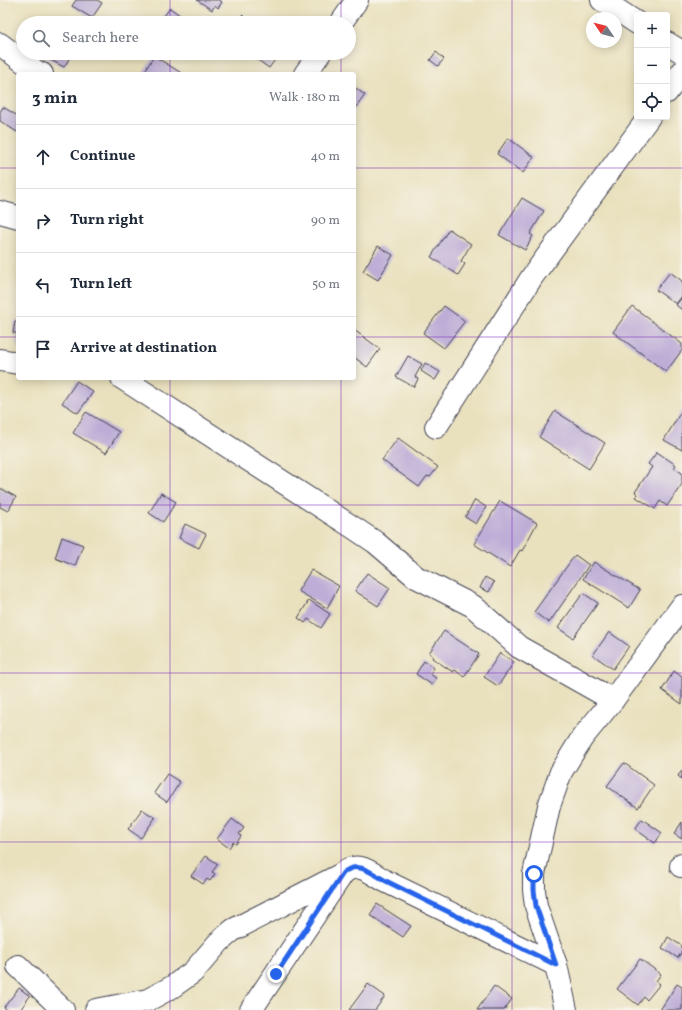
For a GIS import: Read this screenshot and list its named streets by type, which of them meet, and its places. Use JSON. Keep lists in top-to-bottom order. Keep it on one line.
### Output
{"north":"top left","page":{"map_buttons":["+","−"],"search":"Search here","heading":["3 min","Walk · 180 m"],"list":[["Continue","40 m"],["Turn right","90 m"],["Turn left","50 m"],"Arrive at destination"]}}
